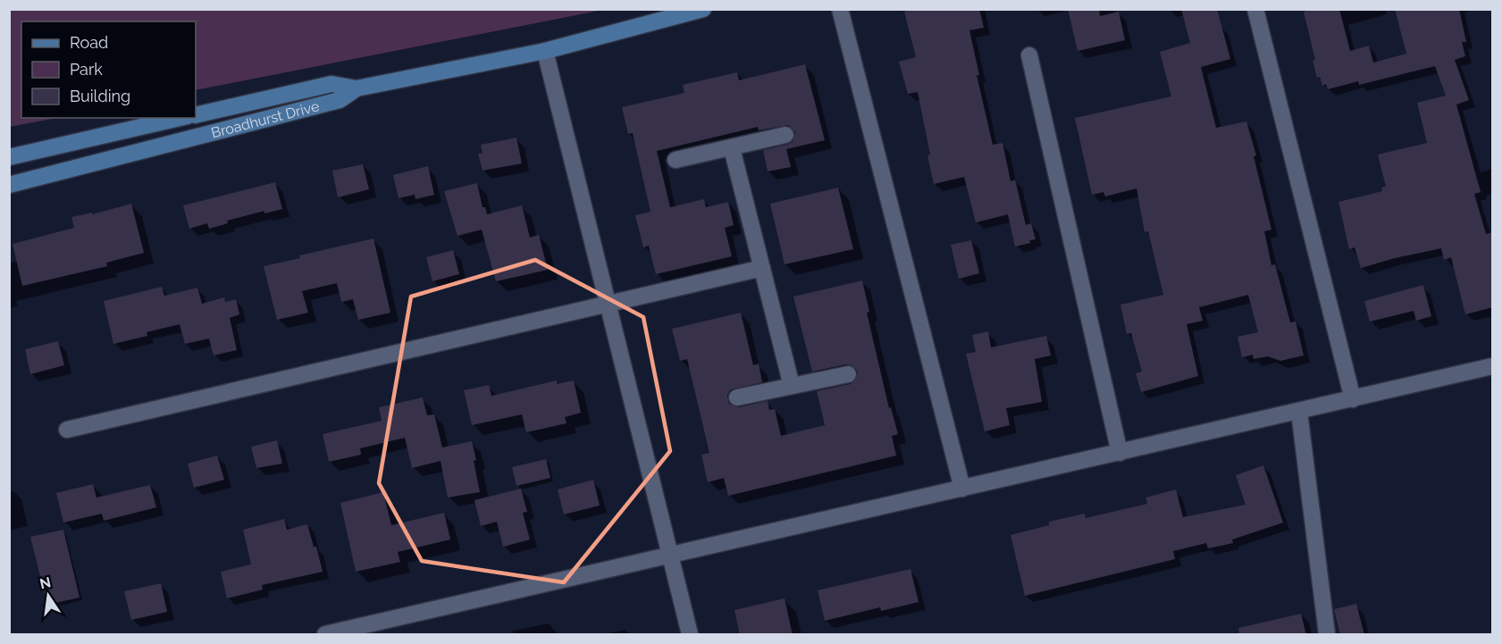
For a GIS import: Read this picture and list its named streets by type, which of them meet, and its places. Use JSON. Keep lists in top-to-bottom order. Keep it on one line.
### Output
{"streets":{"street":["Broadhurst Drive"]},"legend":["Road","Park","Building"],"north":"top"}
